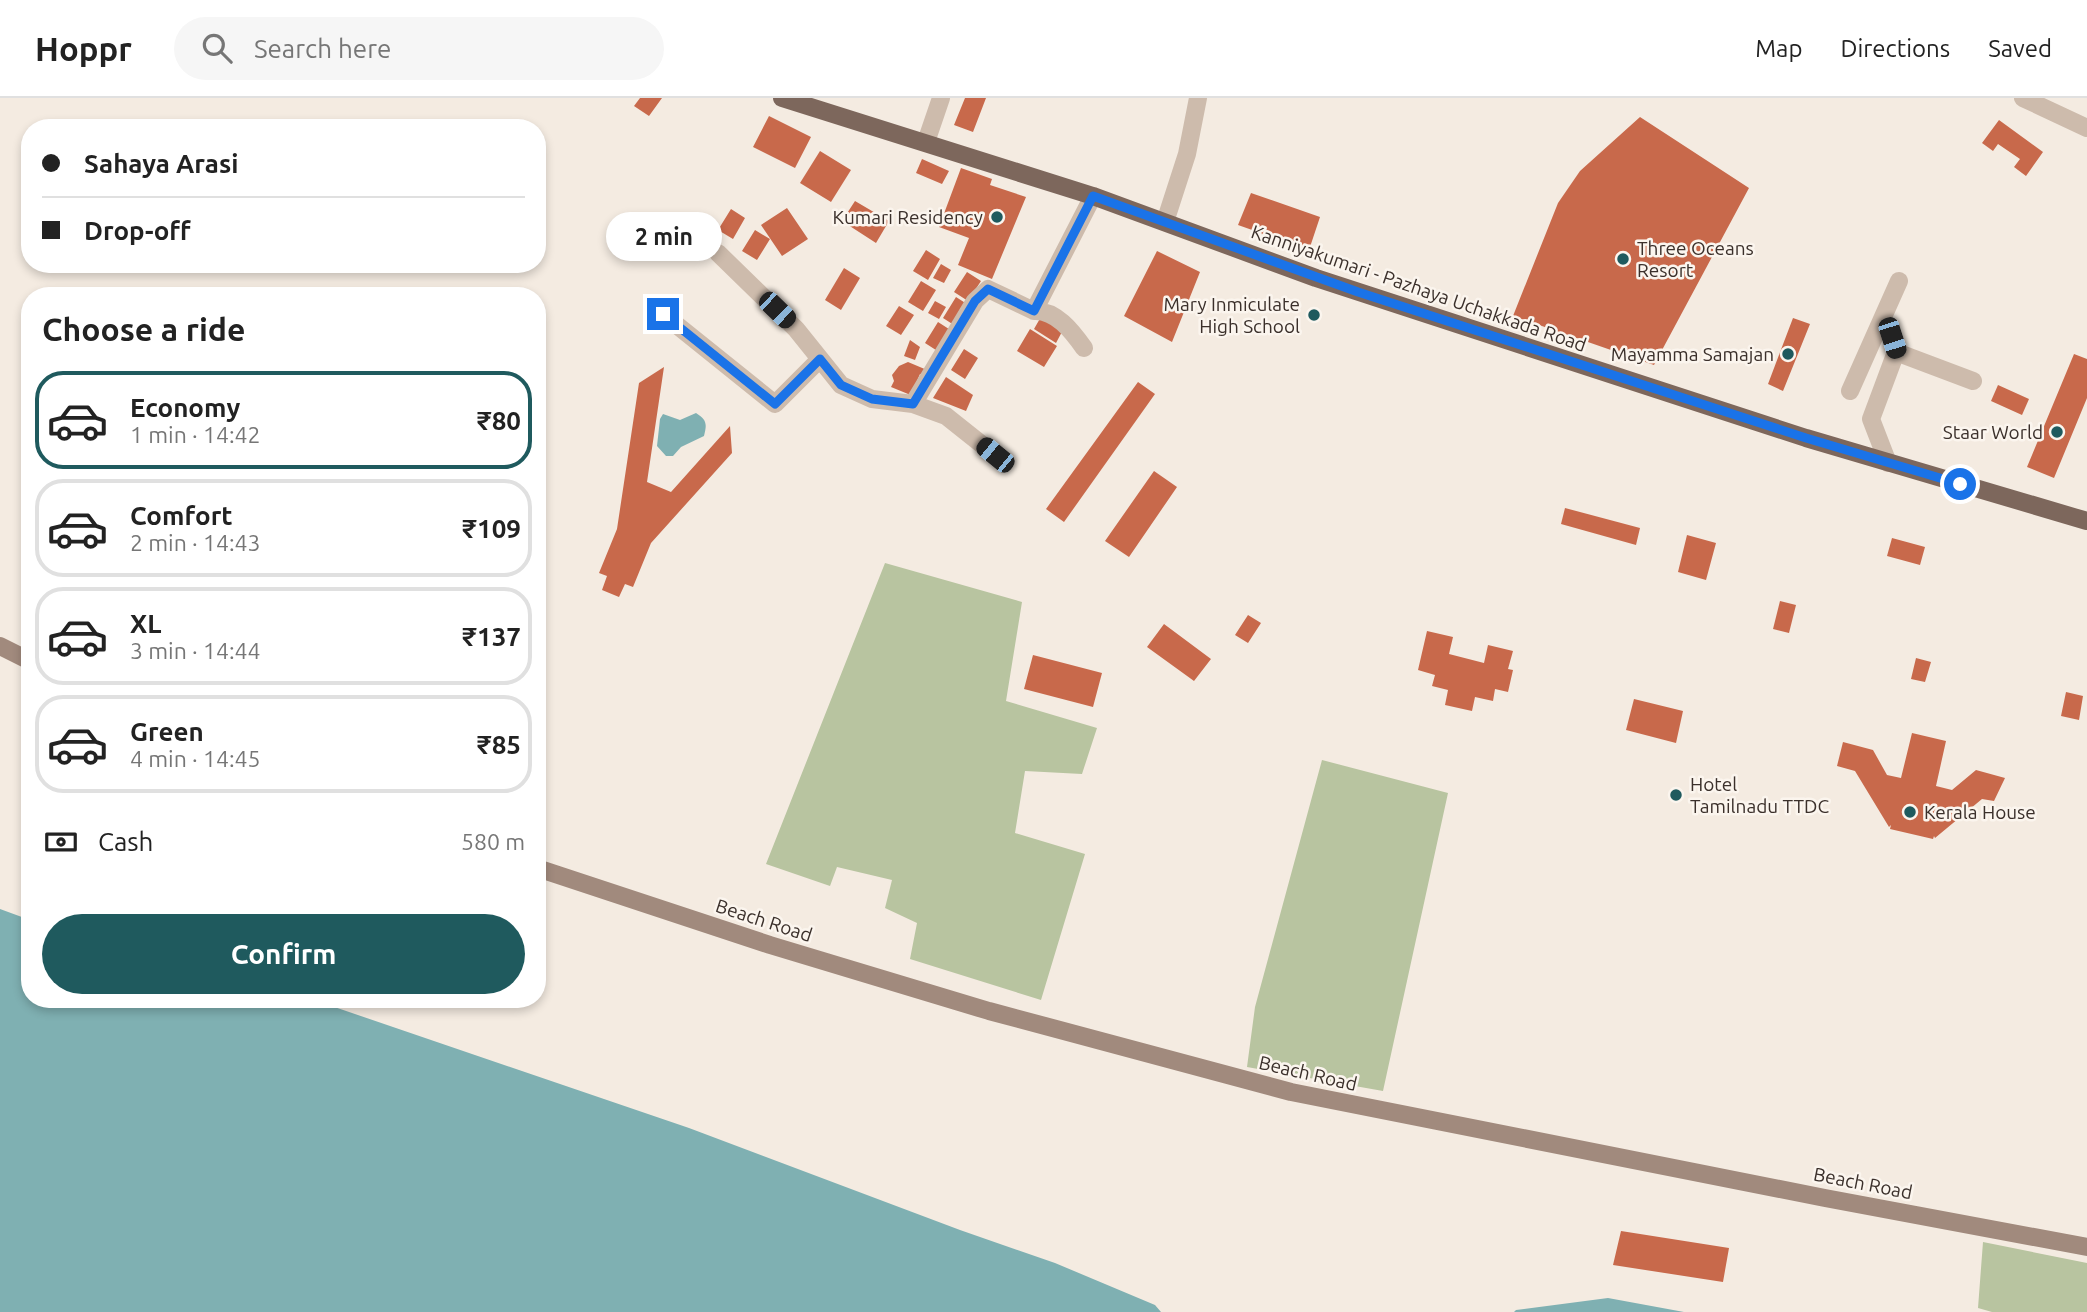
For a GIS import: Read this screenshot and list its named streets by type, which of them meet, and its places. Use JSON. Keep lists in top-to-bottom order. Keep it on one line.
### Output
{"streets":{"main road":["Kanniyakumari - Pazhaya Uchakkada Road"],"street":["Beach Road"]},"places":["Kumari Residency","Three Oceans Resort","Mary Inmiculate High School","Mayamma Samajan","Staar World","Hotel Tamilnadu TTDC","Kerala House"],"page":{"header":"Hoppr","search":"Search here","nav":["Map","Directions","Saved"],"banner":["Sahaya Arasi","Drop-off"],"bubble":"2 min","heading":"Choose a ride","list":[{"name":"Economy","note":"1 min · 14:42","value":"₹80"},{"name":"Comfort","note":"2 min · 14:43","value":"₹109"},{"name":"XL","note":"3 min · 14:44","value":"₹137"},{"name":"Green","note":"4 min · 14:45","value":"₹85"}],"pay":["Cash","580 m"],"buttons":"Confirm"}}
